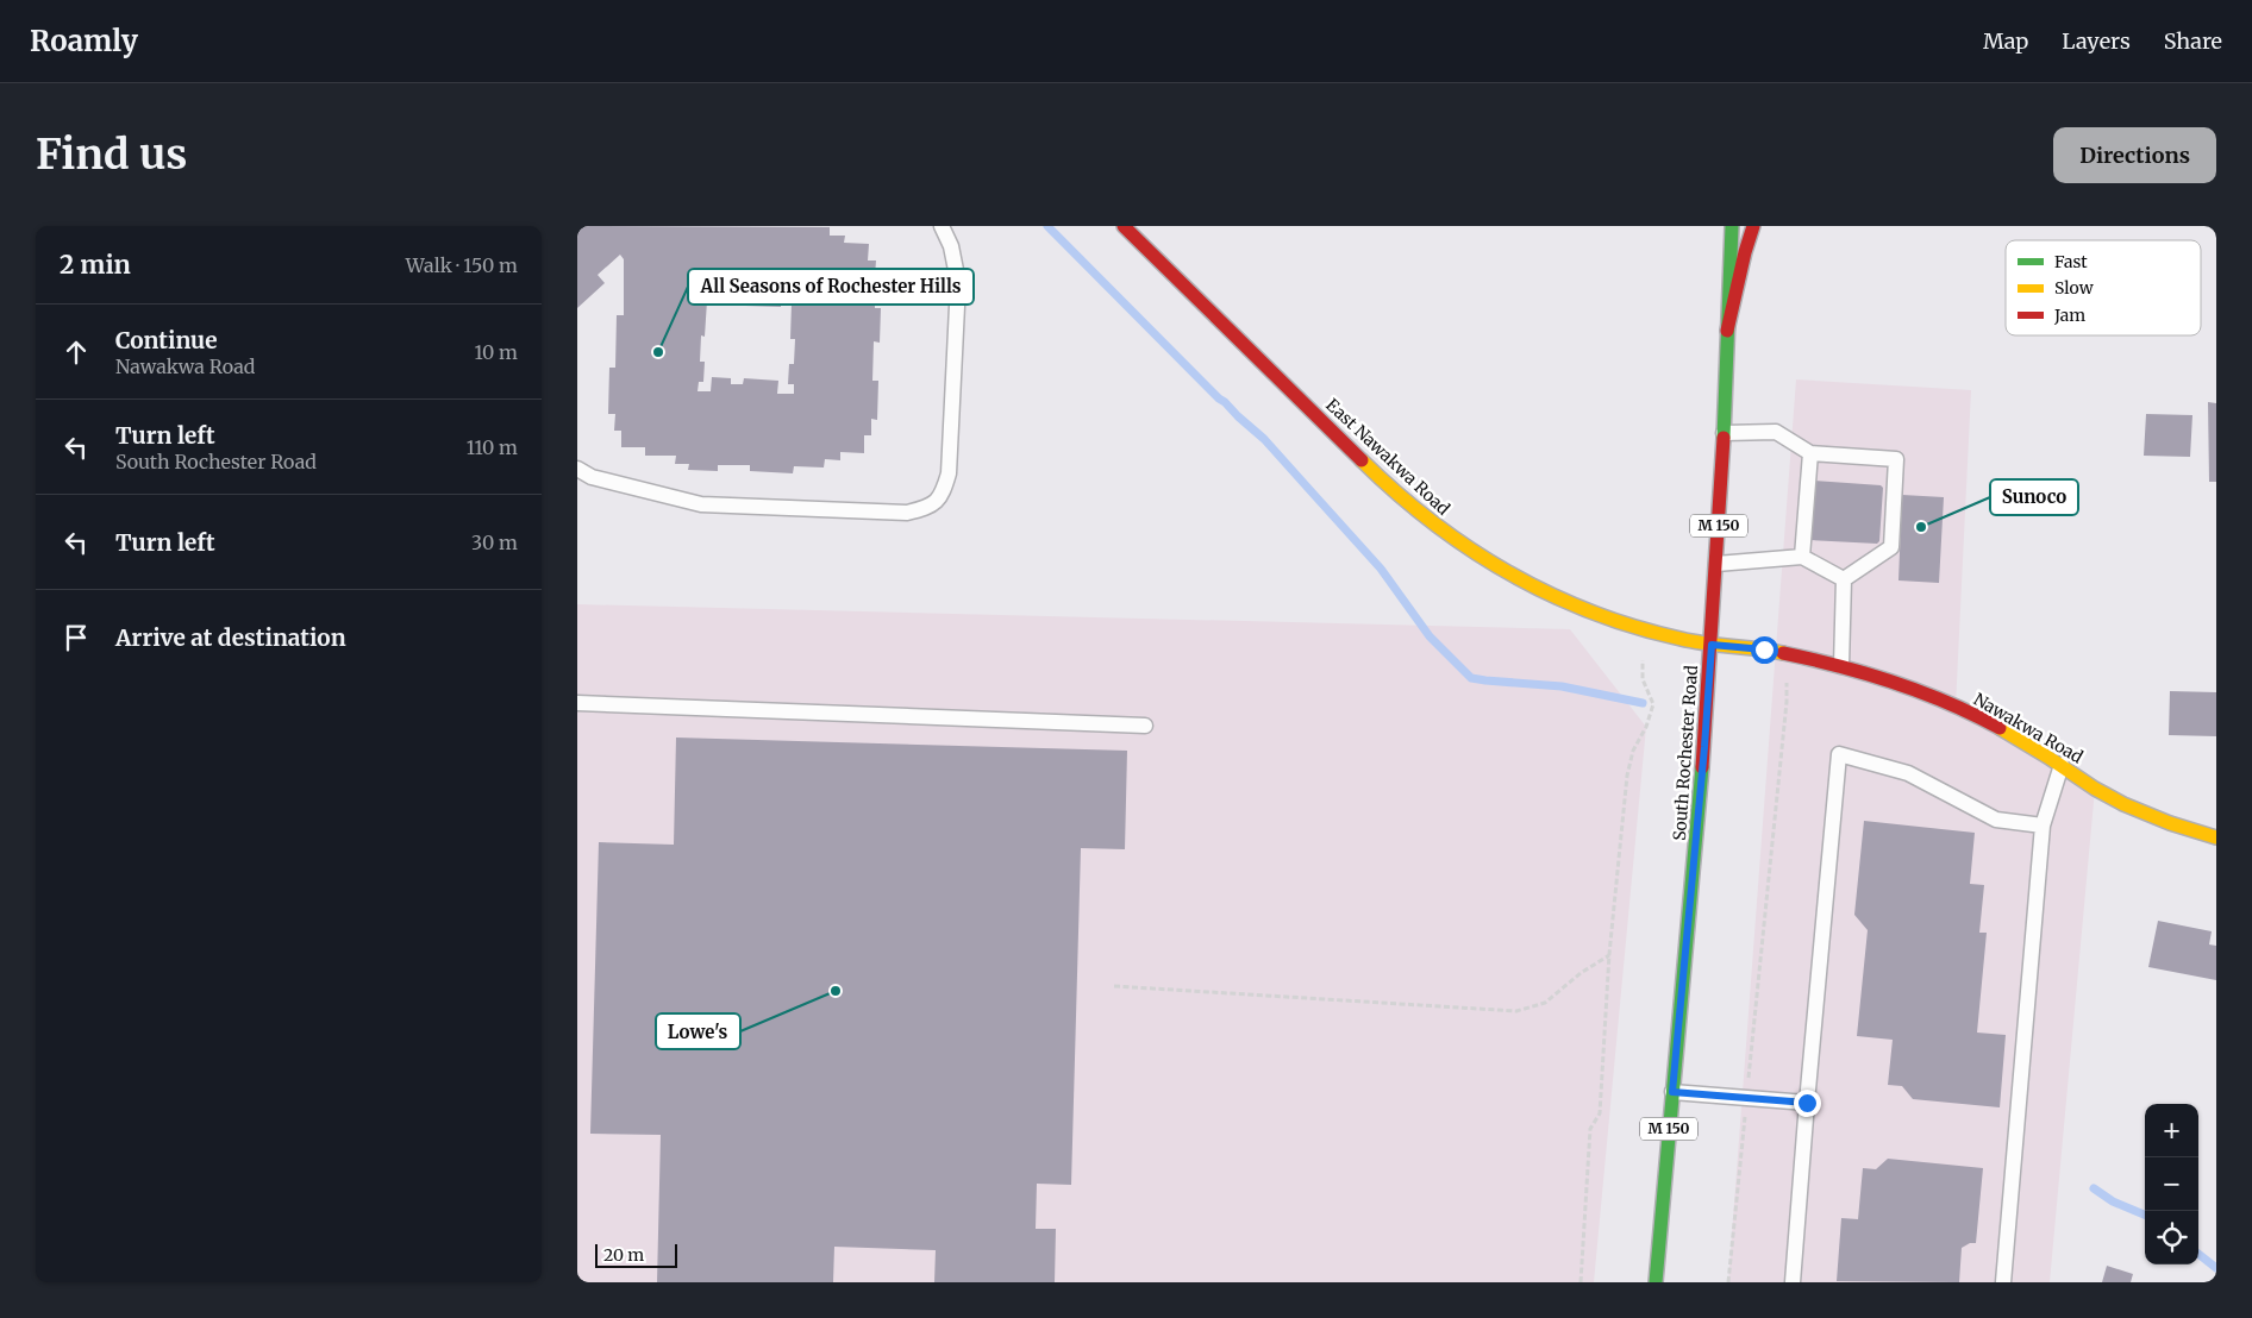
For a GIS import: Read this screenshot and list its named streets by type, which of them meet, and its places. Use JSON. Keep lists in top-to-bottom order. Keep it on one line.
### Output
{"streets":{"main road":["East Nawakwa Road","M 150","Nawakwa Road","South Rochester Road"]},"crossings":[["East Nawakwa Road","Nawakwa Road"],["East Nawakwa Road","South Rochester Road"],["Nawakwa Road","South Rochester Road"]],"places":["All Seasons of Rochester Hills","Sunoco","Lowe's"],"legend":["Fast","Slow","Jam"],"scale_bar":"20 m","page":{"header":"Roamly","nav":["Map","Layers","Share"],"buttons":"Directions","title":"Find us","heading":["2 min","Walk · 150 m"],"list":[["Continue","Nawakwa Road","10 m"],["Turn left","South Rochester Road","110 m"],["Turn left","30 m"],"Arrive at destination"],"map_buttons":["+","−"],"scale":"20 m"}}
